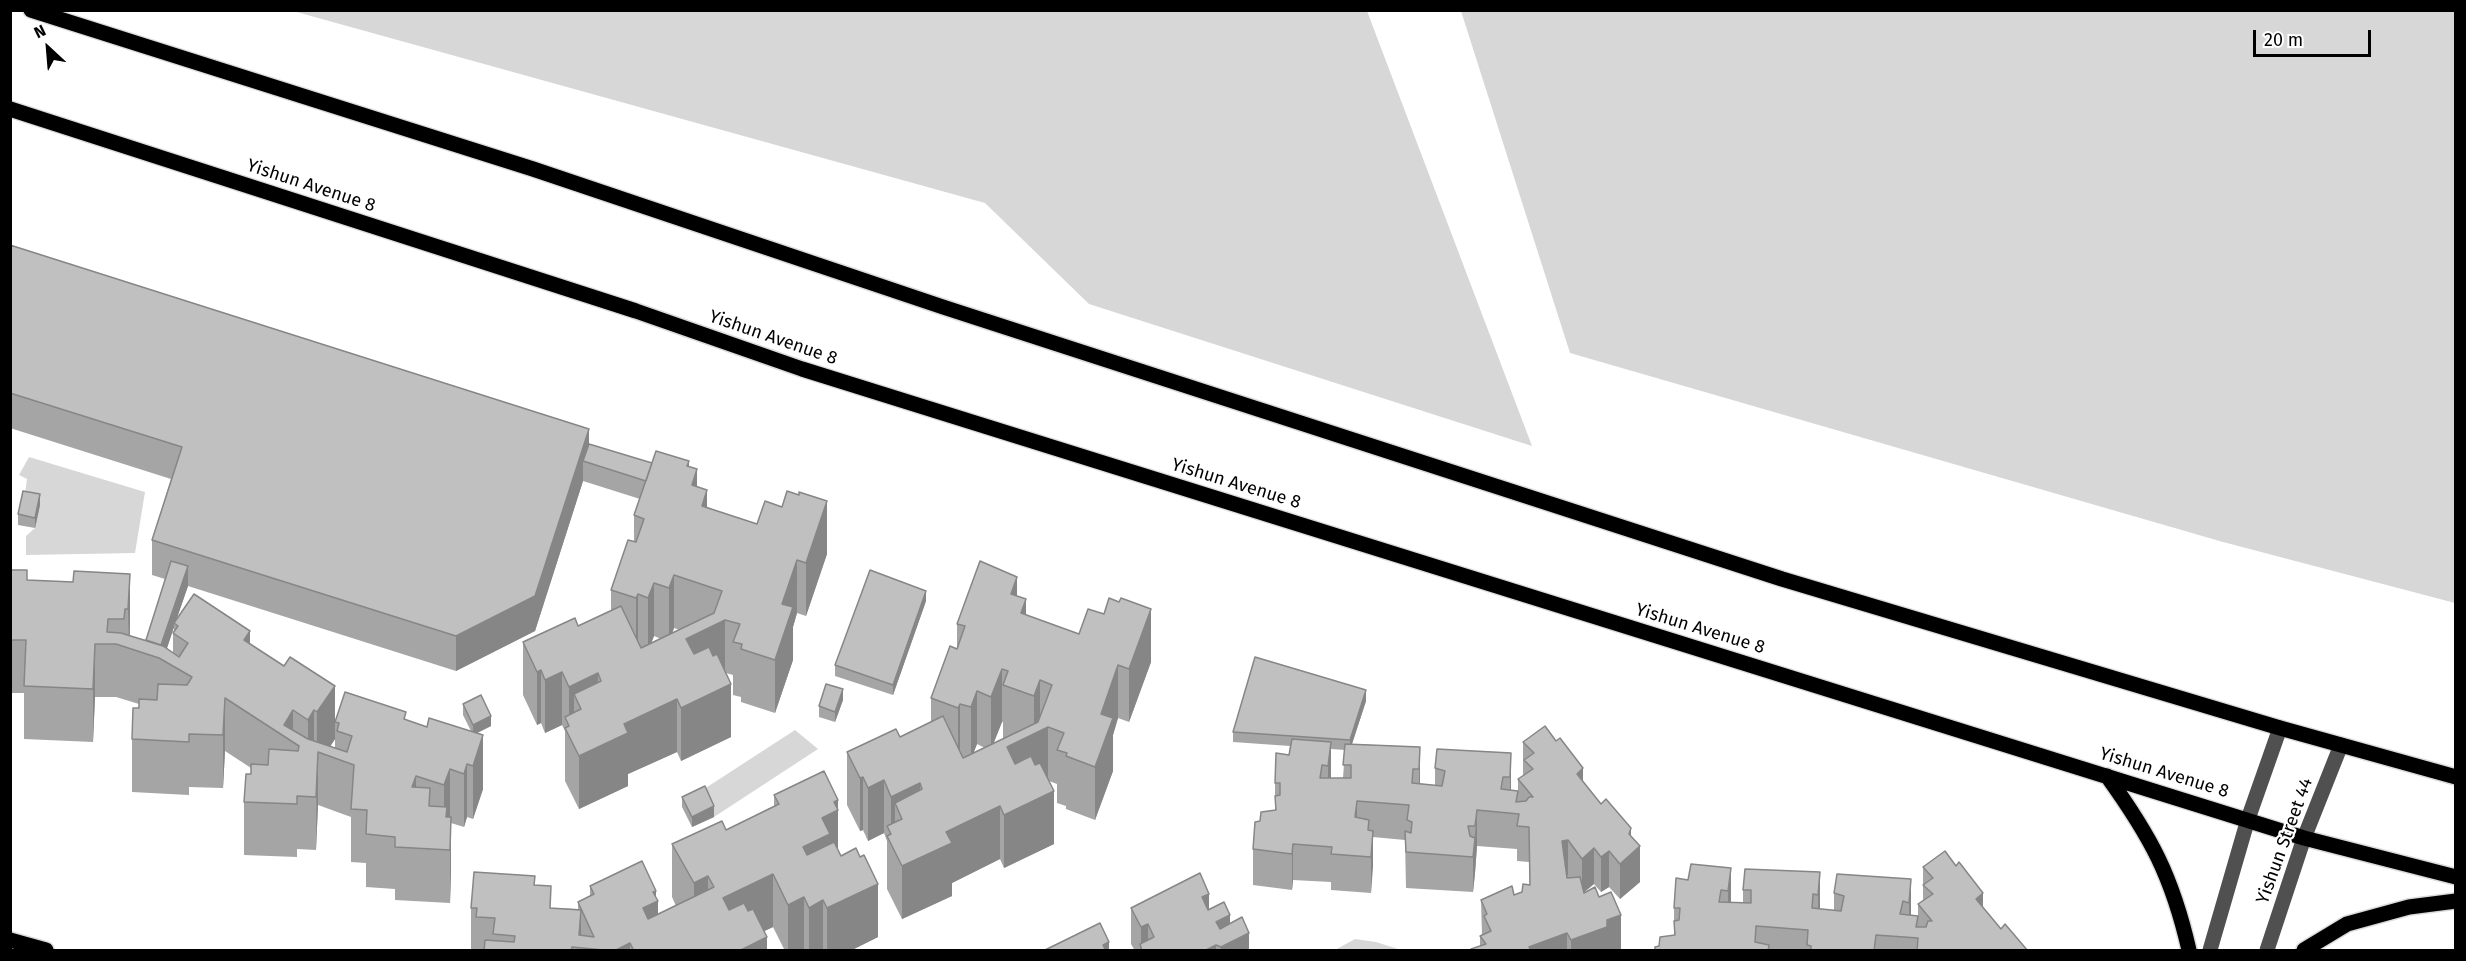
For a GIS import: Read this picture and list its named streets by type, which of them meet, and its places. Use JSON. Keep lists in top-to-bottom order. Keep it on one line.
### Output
{"streets":{"main road":["Yishun Avenue 8"],"street":["Yishun Street 44"]},"crossings":[["Yishun Avenue 8","Yishun Street 44"]],"scale_bar":"20 m","north":"top left"}
